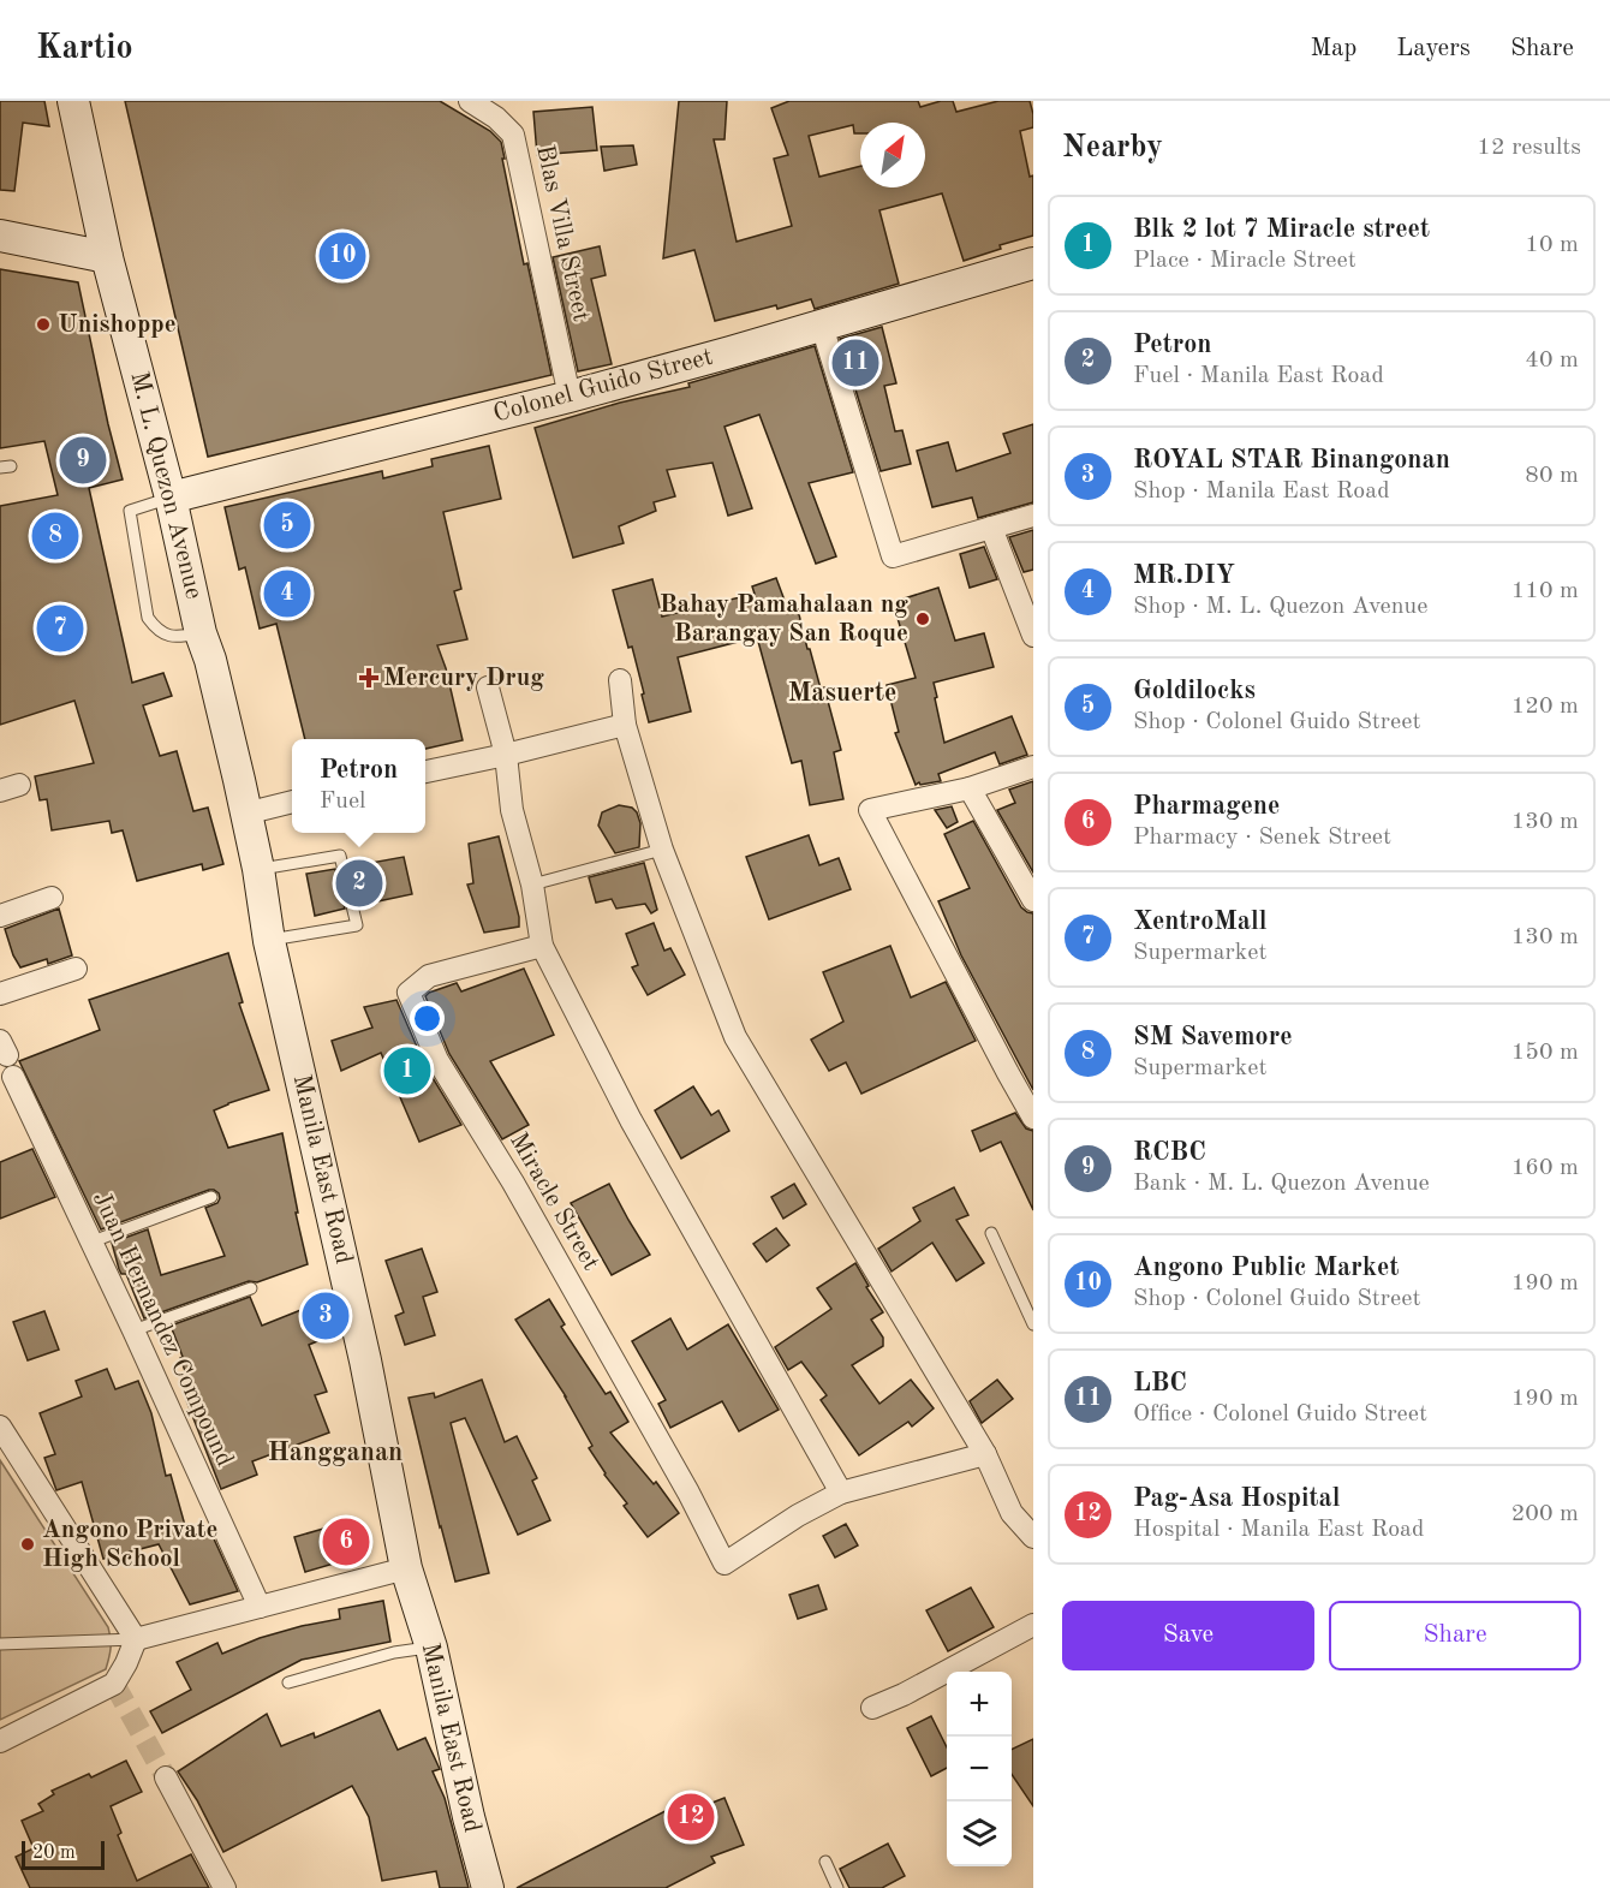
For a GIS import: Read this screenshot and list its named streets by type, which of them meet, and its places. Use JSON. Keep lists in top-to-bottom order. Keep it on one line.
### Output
{"streets":{"main road":["Colonel Guido Street","M. L. Quezon Avenue","Manila East Road"],"street":["Blas Villa Street","Miracle Street","Juan Hernandez Compound"]},"crossings":[["Blas Villa Street","Colonel Guido Street"],["Colonel Guido Street","M. L. Quezon Avenue"],["M. L. Quezon Avenue","Manila East Road"]],"districts":["Masuerte","Hangganan"],"places":{"other":["Unishoppe","Bahay Pamahalaan ng Barangay San Roque","Angono Private High School"],"health":["Mercury Drug"]},"scale_bar":"20 m","north":"top right","page":{"header":"Kartio","nav":["Map","Layers","Share"],"heading":["Nearby","12 results"],"list":[{"mark":"1","name":"Blk 2 lot 7 Miracle street","note":"Place · Miracle Street","value":"10 m"},{"mark":"2","name":"Petron","note":"Fuel · Manila East Road","value":"40 m"},{"mark":"3","name":"ROYAL STAR Binangonan","note":"Shop · Manila East Road","value":"80 m"},{"mark":"4","name":"MR.DIY","note":"Shop · M. L. Quezon Avenue","value":"110 m"},{"mark":"5","name":"Goldilocks","note":"Shop · Colonel Guido Street","value":"120 m"},{"mark":"6","name":"Pharmagene","note":"Pharmacy · Senek Street","value":"130 m"},{"mark":"7","name":"XentroMall","note":"Supermarket","value":"130 m"},{"mark":"8","name":"SM Savemore","note":"Supermarket","value":"150 m"},{"mark":"9","name":"RCBC","note":"Bank · M. L. Quezon Avenue","value":"160 m"},{"mark":"10","name":"Angono Public Market","note":"Shop · Colonel Guido Street","value":"190 m"},{"mark":"11","name":"LBC","note":"Office · Colonel Guido Street","value":"190 m"},{"mark":"12","name":"Pag-Asa Hospital","note":"Hospital · Manila East Road","value":"200 m"}],"pins":["10","11","9","5","8","4","7","2","1","3","6","12"],"popup":["Petron","Fuel"],"buttons":["Save","Share"],"map_buttons":["+","−"],"scale":"20 m"}}
